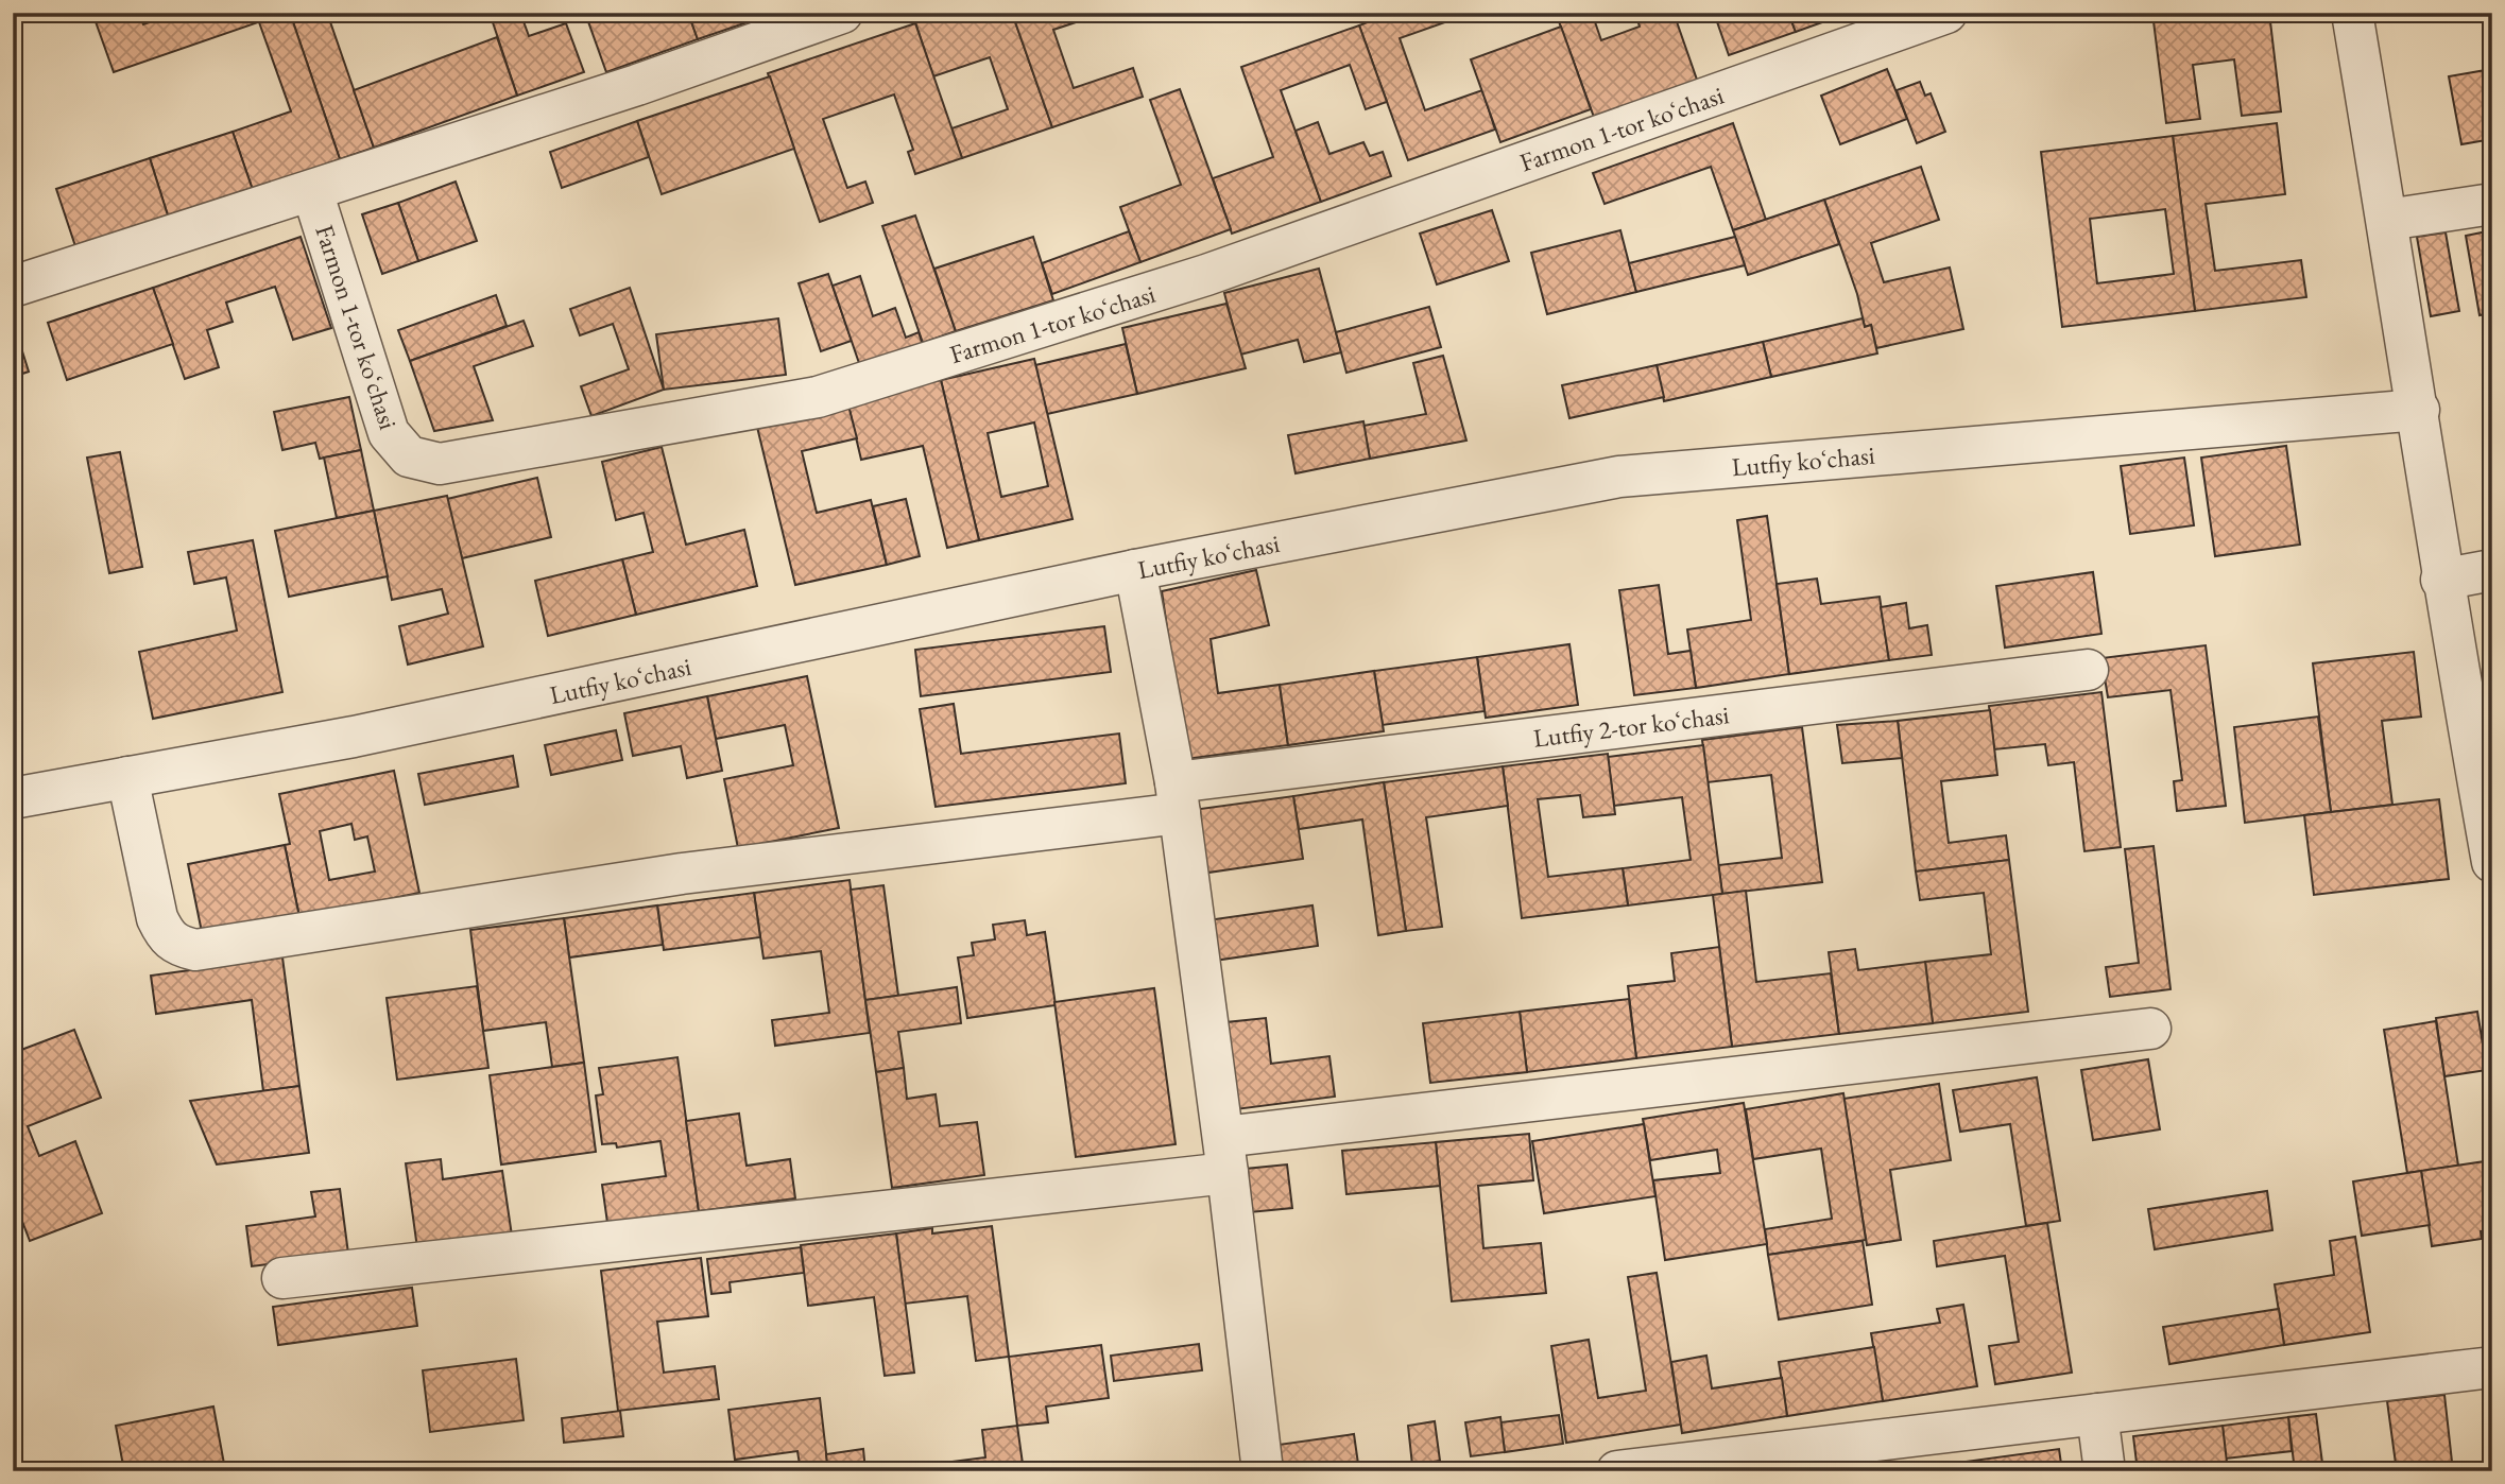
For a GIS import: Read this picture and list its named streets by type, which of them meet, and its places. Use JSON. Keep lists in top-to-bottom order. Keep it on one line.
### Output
{"streets":{"street":["Farmon 1-tor koʻchasi","Lutfiy koʻchasi","Lutfiy 2-tor koʻchasi"]},"crossings":[["Lutfiy koʻchasi","Lutfiy 2-tor koʻchasi"]]}
